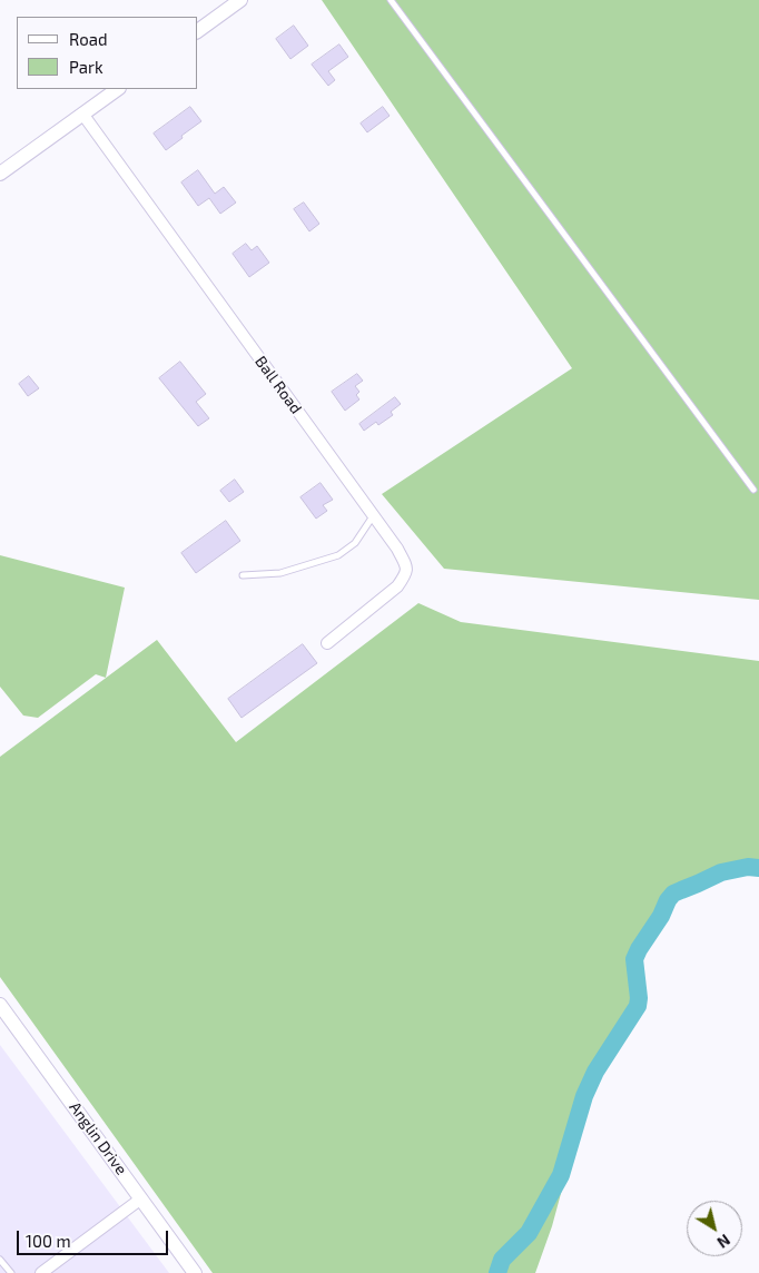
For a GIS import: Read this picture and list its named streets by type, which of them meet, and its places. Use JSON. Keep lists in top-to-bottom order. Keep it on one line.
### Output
{"streets":{"street":["Ball Road","Anglin Drive"]},"legend":["Road","Park"],"scale_bar":"100 m","north":"bottom right"}
